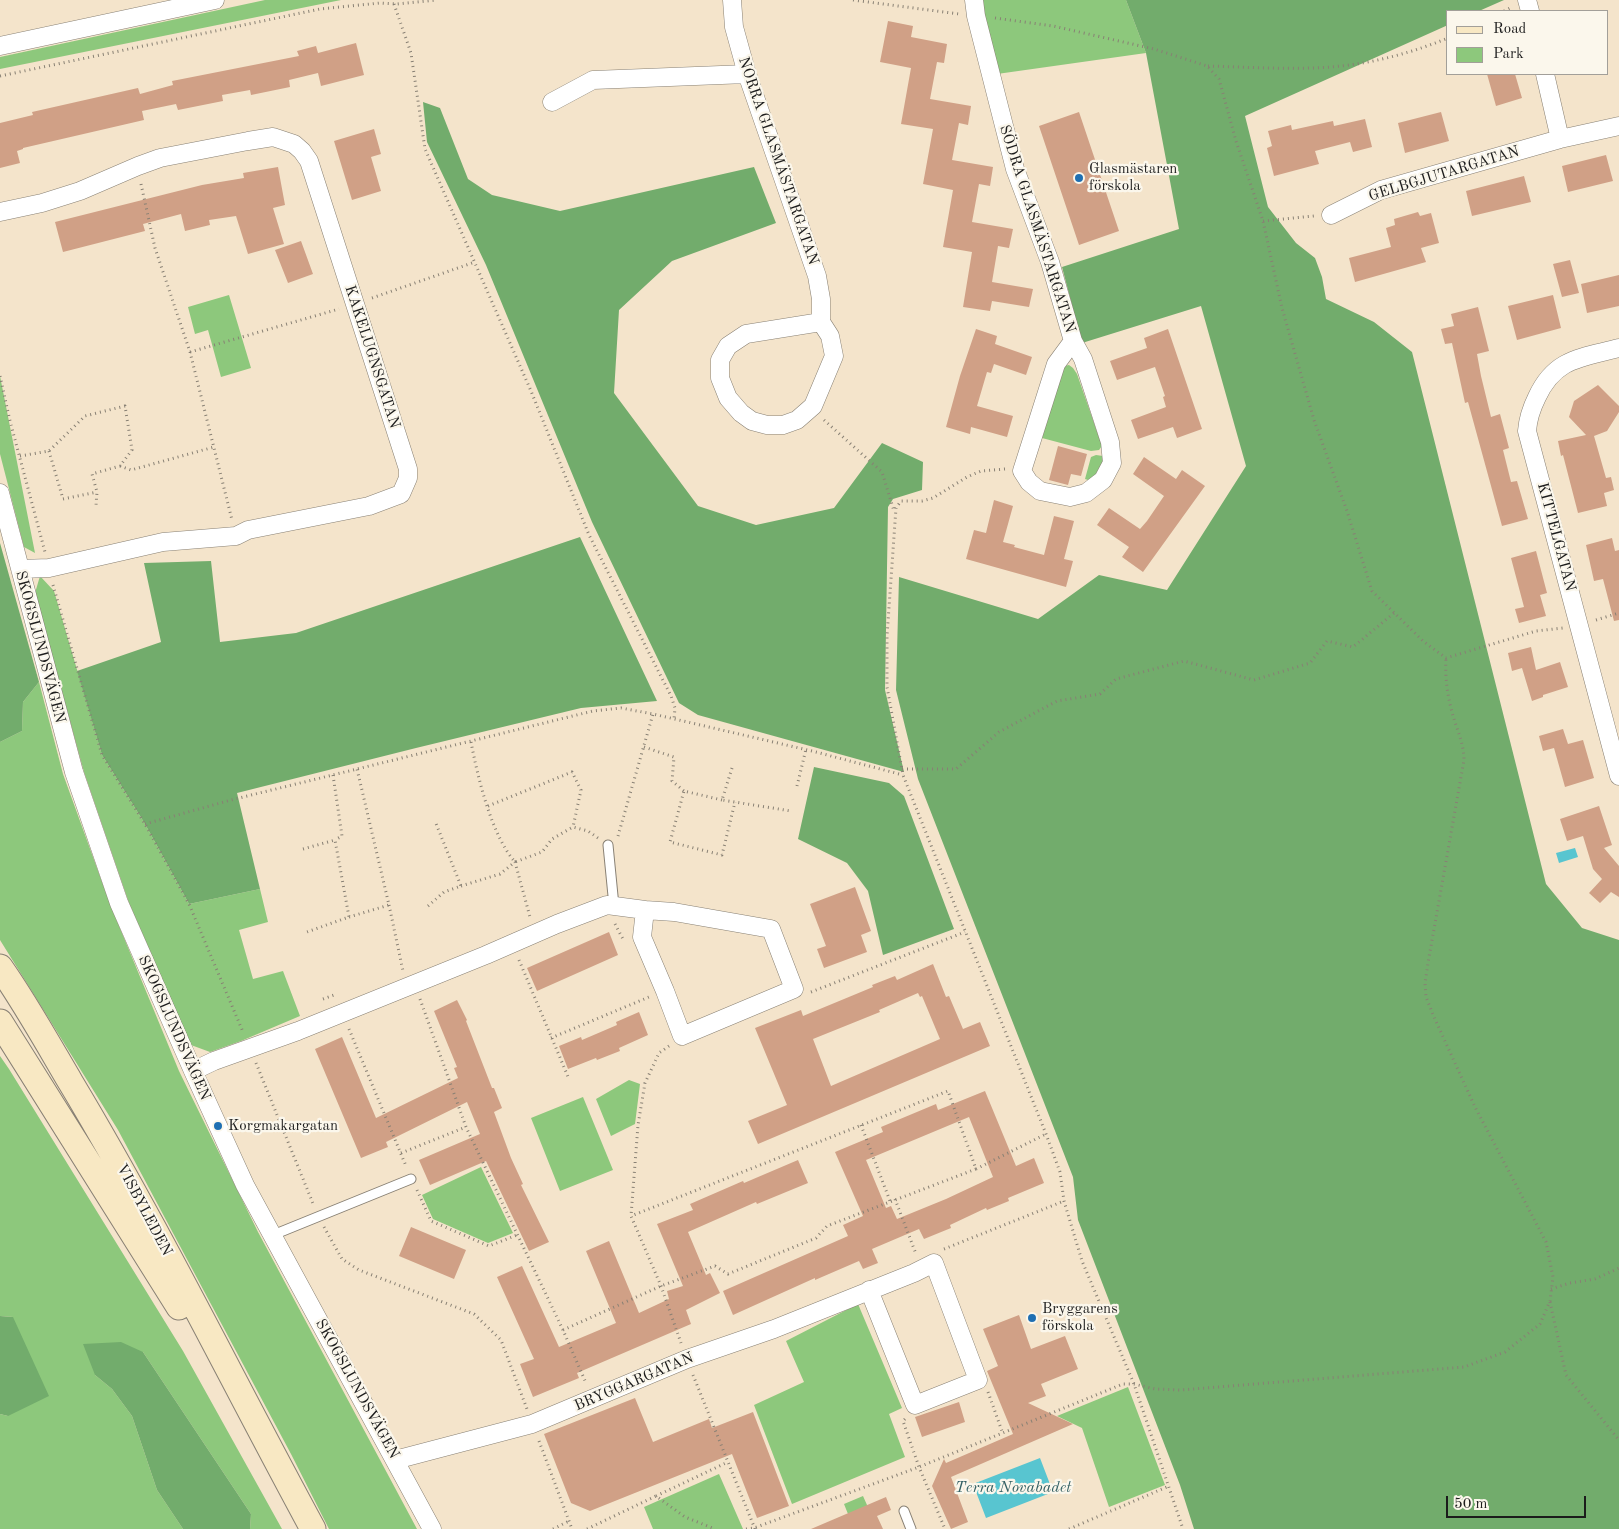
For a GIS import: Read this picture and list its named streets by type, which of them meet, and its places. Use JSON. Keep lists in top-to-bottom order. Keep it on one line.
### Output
{"streets":{"main road":["VISBYLEDEN"],"street":["NORRA GLASMÄSTARGATAN","GELBGJUTARGATAN","SÖDRA GLASMÄSTARGATAN","KAKELUGNSGATAN","KITTELGATAN","SKOGSLUNDSVÄGEN","BRYGGARGATAN"]},"crossings":[["KAKELUGNSGATAN","SKOGSLUNDSVÄGEN"],["SKOGSLUNDSVÄGEN","BRYGGARGATAN"]],"water":["Terra Novabadet"],"places":["Glasmästaren förskola","Korgmakargatan","Bryggarens förskola"],"legend":["Road","Park"],"scale_bar":"50 m"}
